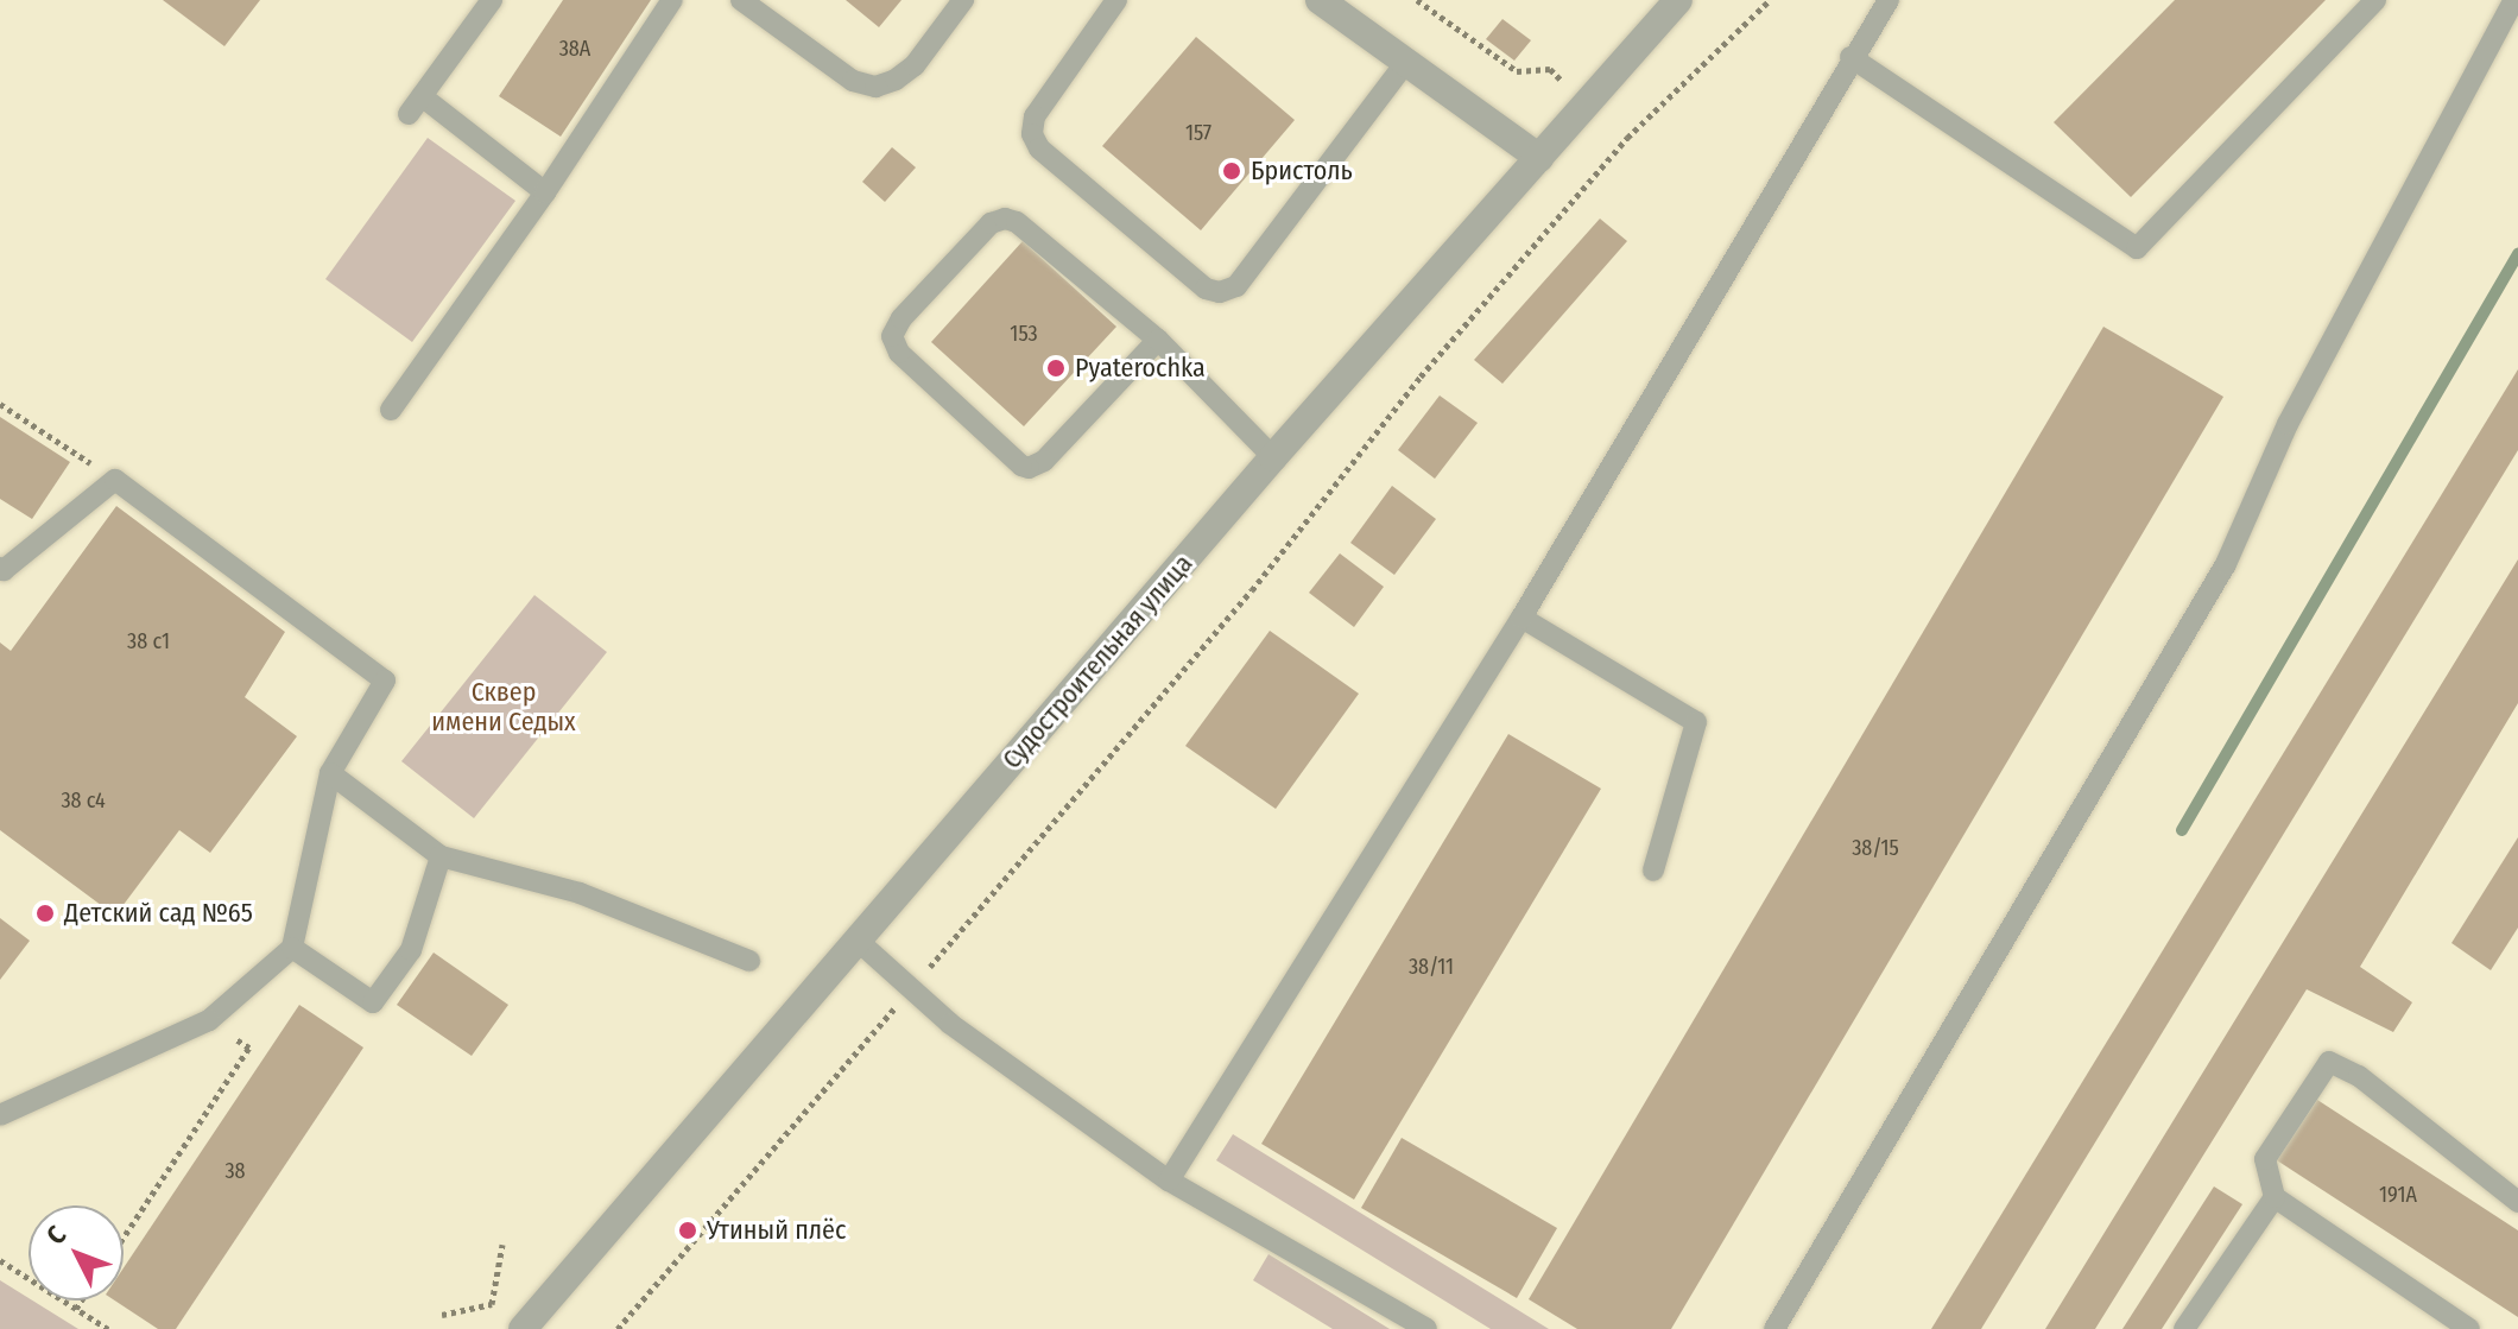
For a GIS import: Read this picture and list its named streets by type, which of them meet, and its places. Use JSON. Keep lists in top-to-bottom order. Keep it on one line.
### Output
{"streets":{"street":["Судостроительная улица"]},"parks":["Сквер имени Седых"],"places":["Бристоль","Pyaterochka","Детский сад №65","Утиный плёс"],"house_numbers":["38А","157","153","38 с1","38 с4","38/15","38/11","38","191А"],"north":"top left"}
